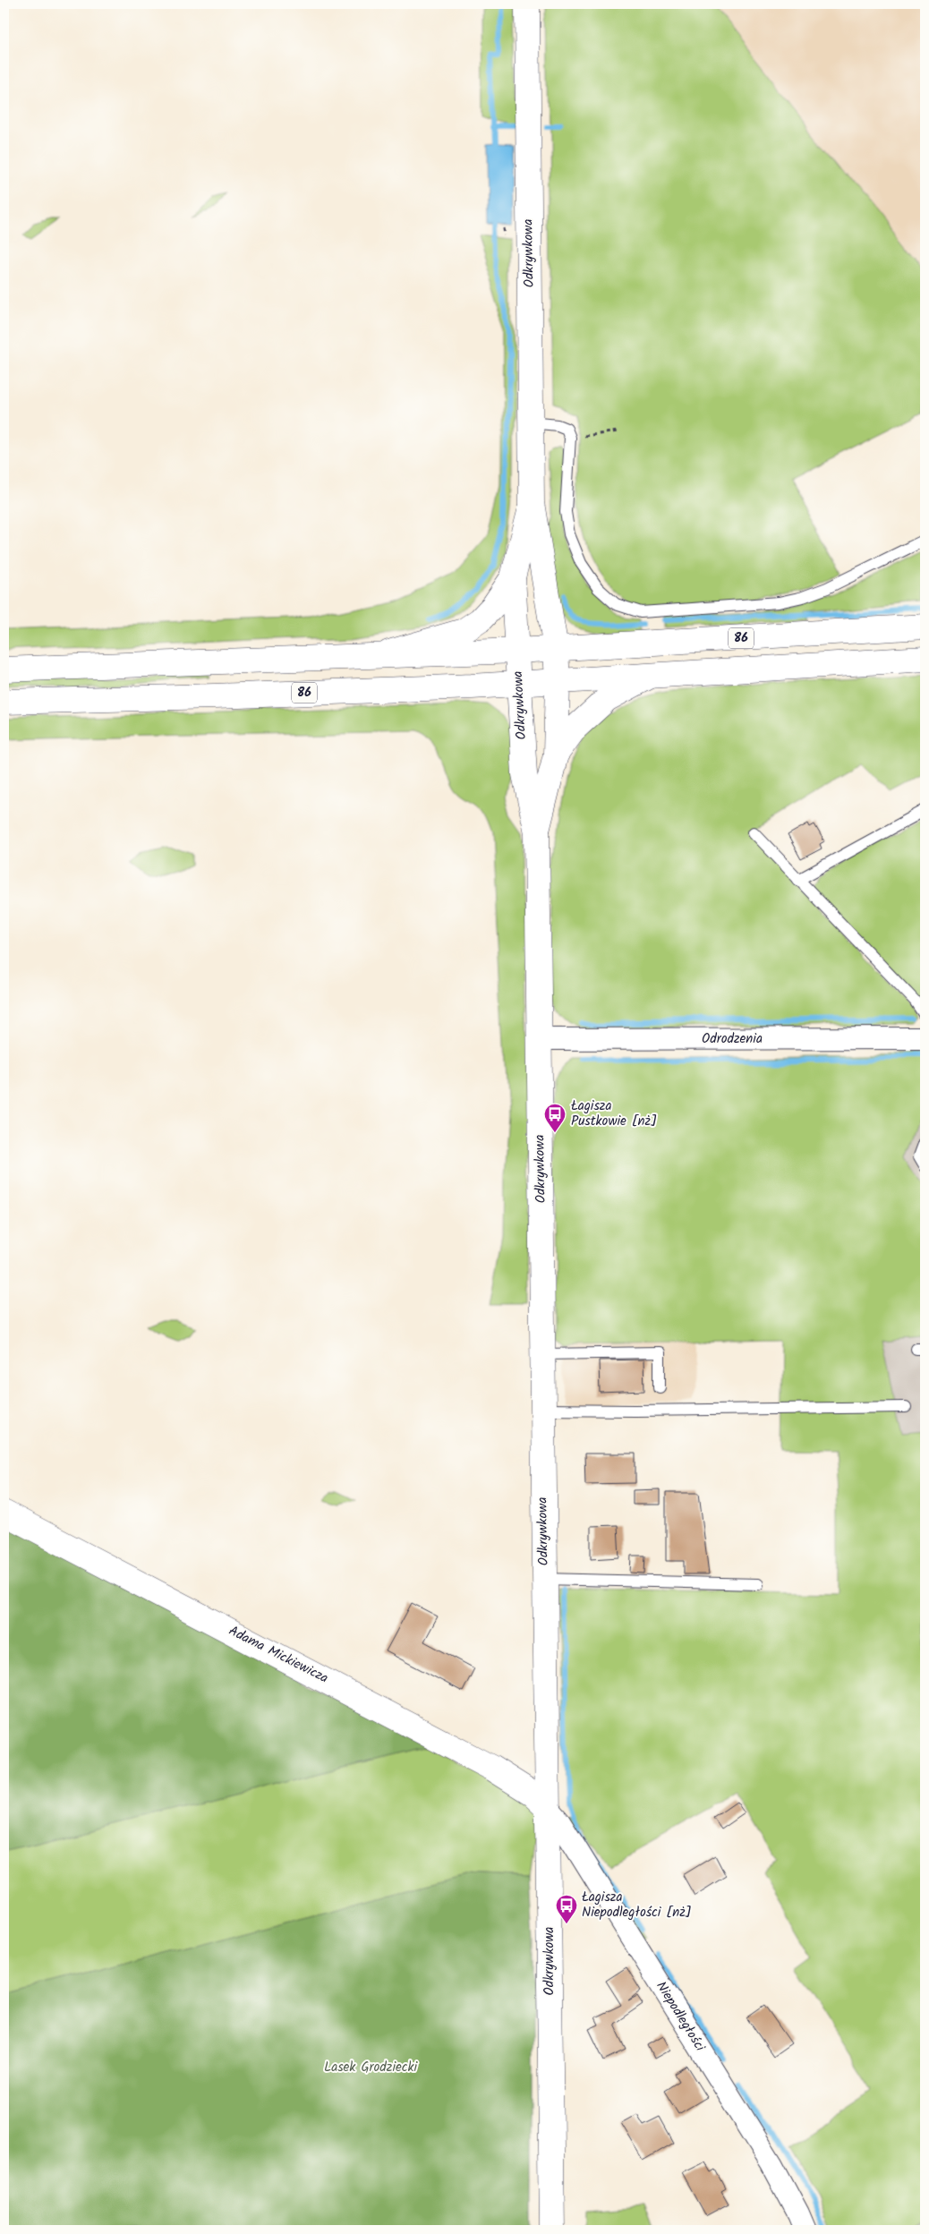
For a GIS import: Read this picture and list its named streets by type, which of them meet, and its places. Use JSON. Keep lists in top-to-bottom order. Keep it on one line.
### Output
{"streets":{"main road":["Odkrywkowa","86","Adama Mickiewicza"],"street":["Odrodzenia","Niepodległości"]},"crossings":[["Odkrywkowa","86"],["Odkrywkowa","Odrodzenia"],["Odkrywkowa","Adama Mickiewicza"],["Odkrywkowa","Niepodległości"],["Adama Mickiewicza","Niepodległości"]],"parks":["Lasek Grodziecki"],"places":{"bus stop":["Łagisza Pustkowie [nż]","Łagisza Niepodległości [nż]"]}}
